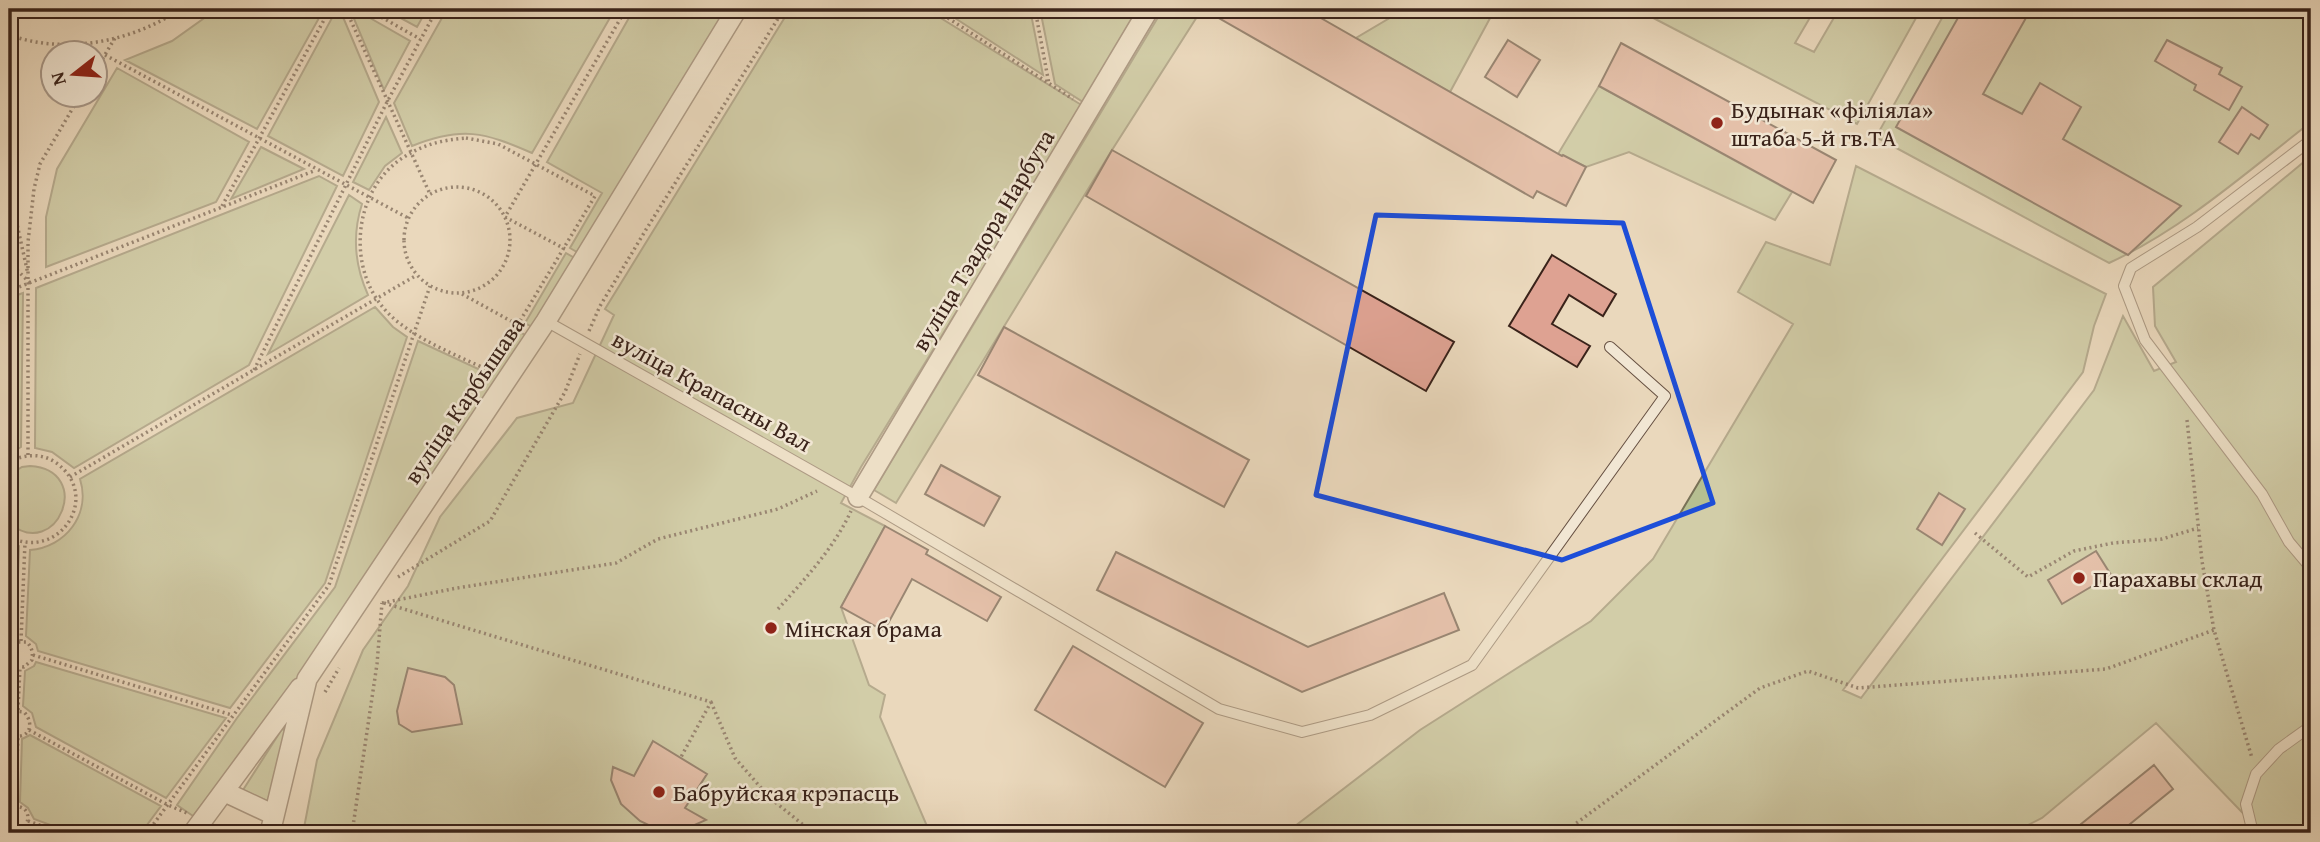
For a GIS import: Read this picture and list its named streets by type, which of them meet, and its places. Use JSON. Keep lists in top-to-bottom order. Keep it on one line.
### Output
{"streets":{"street":["вуліца Тэадора Нарбута","вуліца Карбышава"],"lane":["вуліца Крапасны Вал"]},"crossings":[["вуліца Тэадора Нарбута","вуліца Крапасны Вал"],["вуліца Крапасны Вал","вуліца Карбышава"]],"places":["Будынак «філіяла» штаба 5-й гв.ТА","Парахавы склад","Мінская брама","Бабруйская крэпасць"],"north":"left"}
